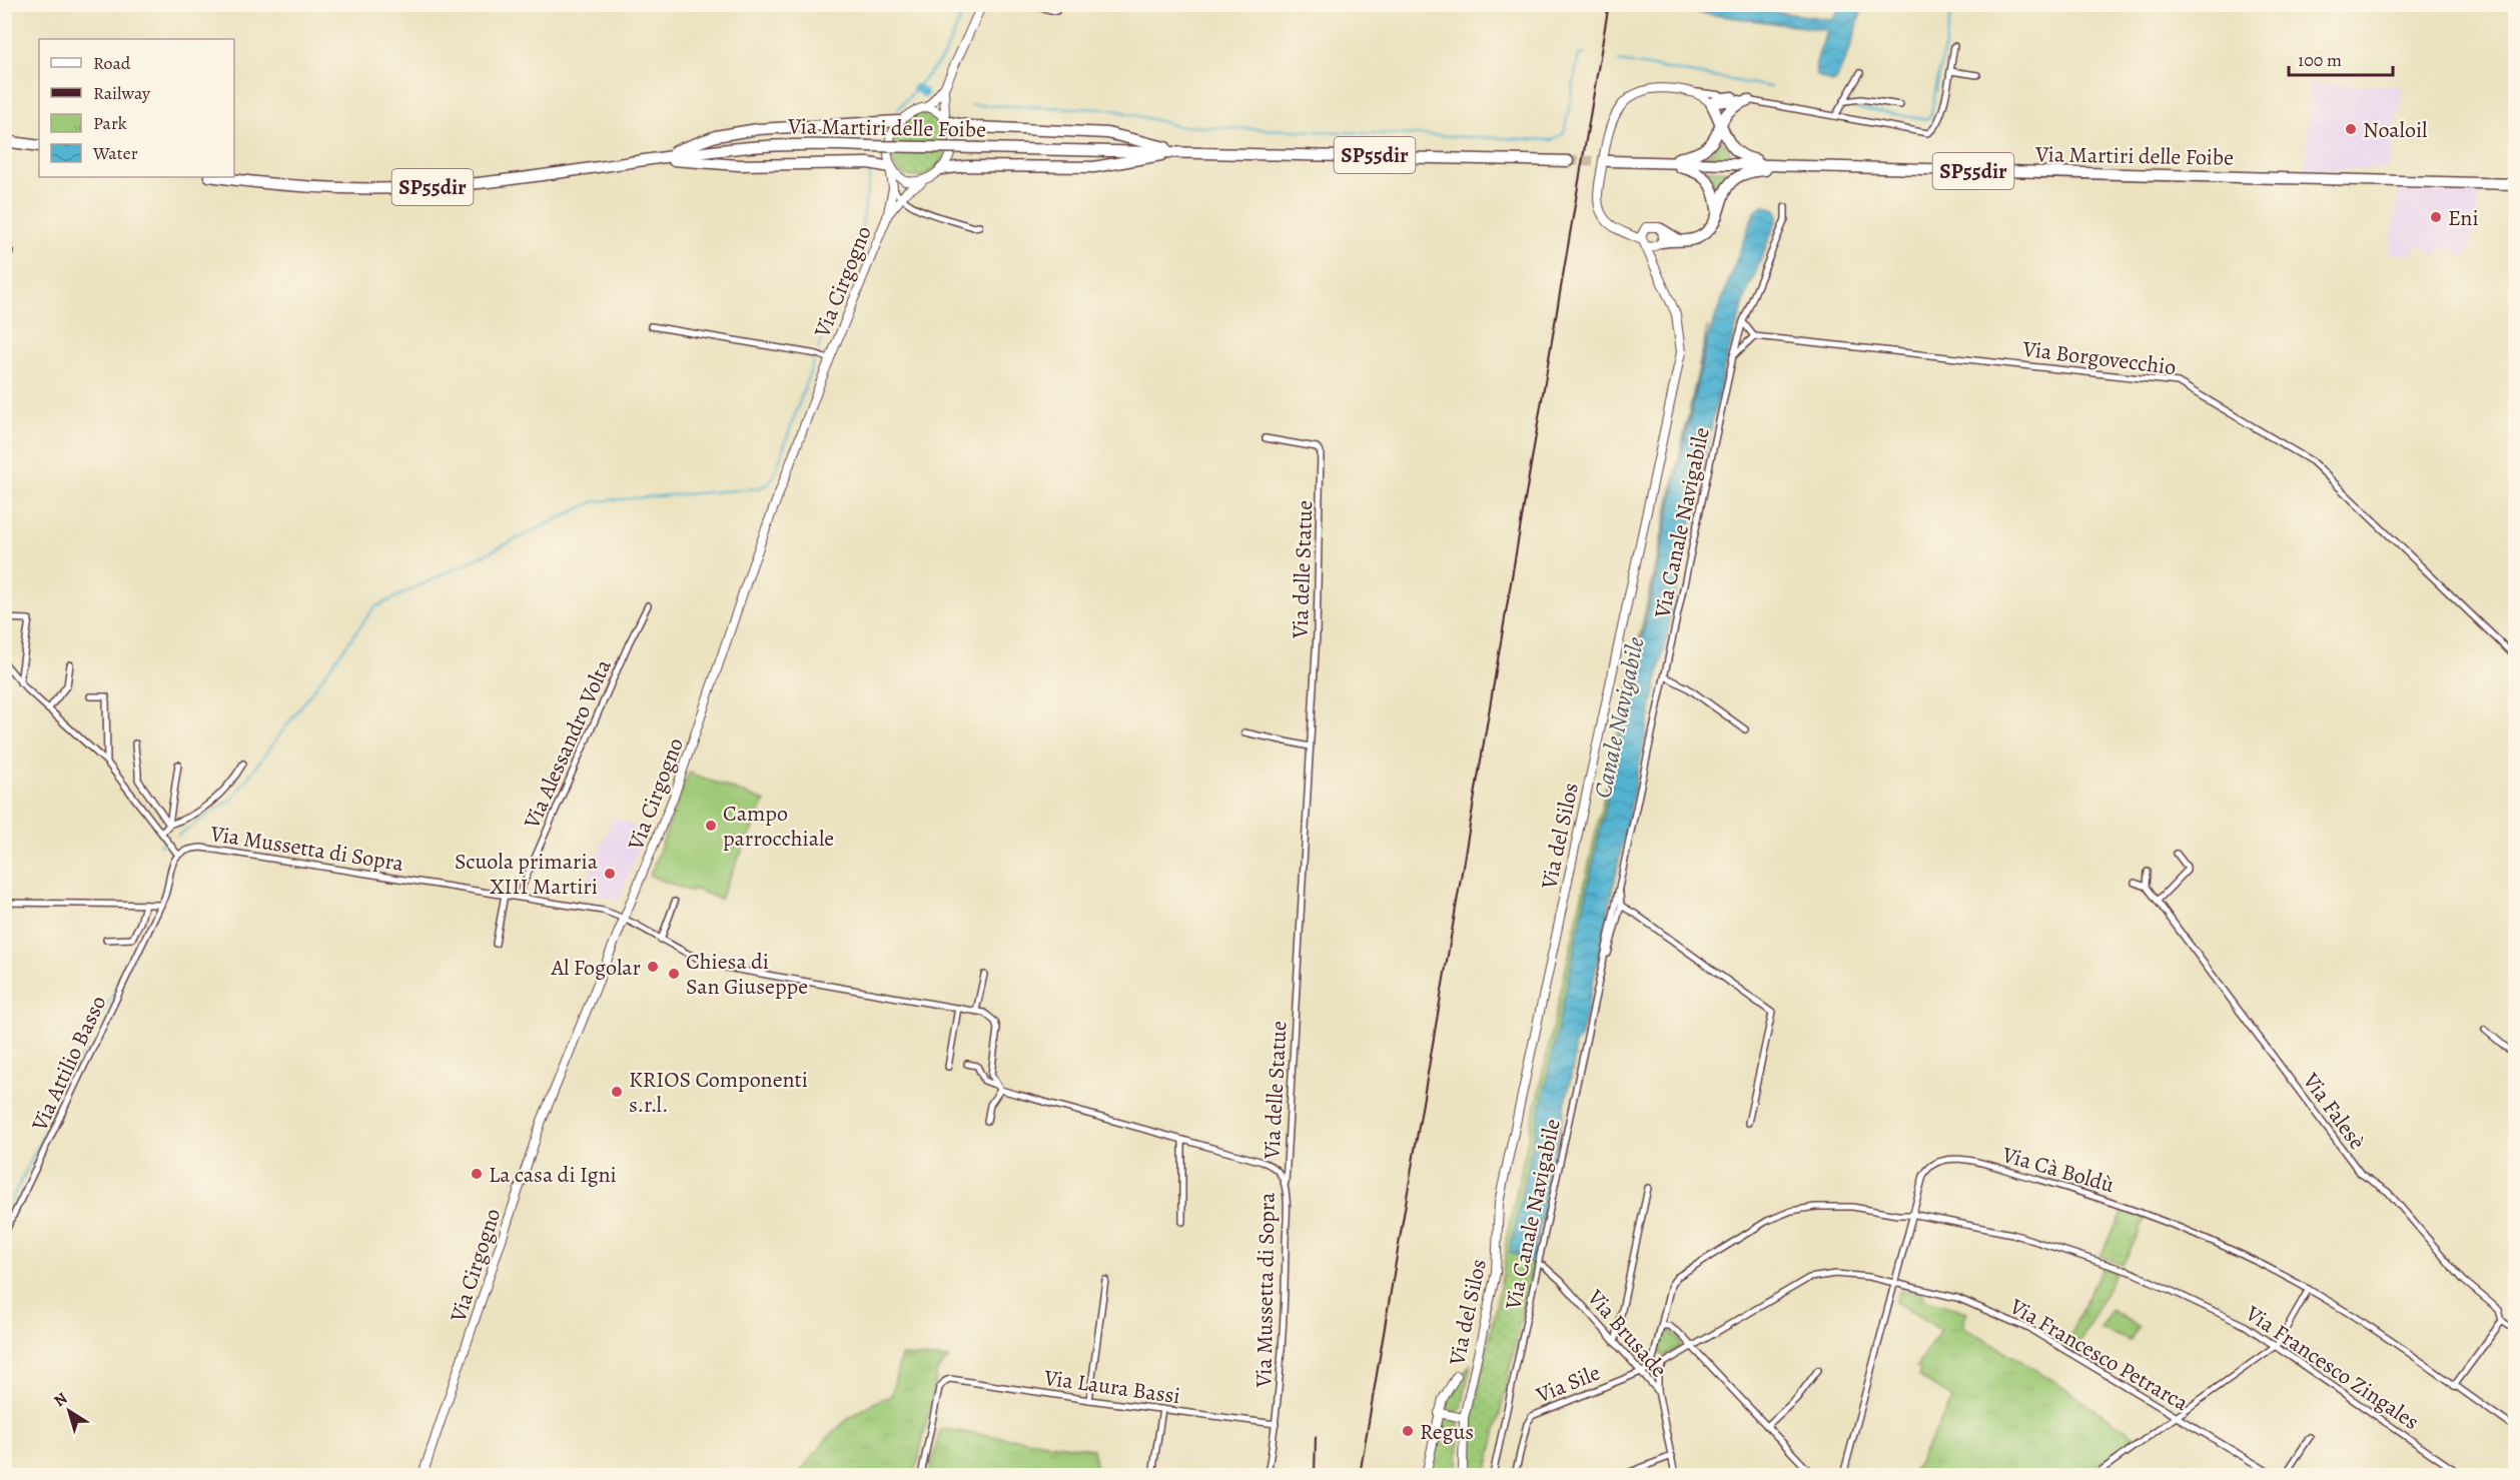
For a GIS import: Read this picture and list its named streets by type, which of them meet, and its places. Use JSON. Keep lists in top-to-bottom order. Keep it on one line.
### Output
{"streets":{"highway":["Via Martiri delle Foibe","SP55dir"],"street":["Via Cirgogno","Via Borgovecchio","Via Canale Navigabile","Via delle Statue","Via Alessandro Volta","Via del Silos","Via Mussetta di Sopra","Via Attilio Basso","Via Falesè","Via Cà Boldù","Via Brusade","Via Francesco Petrarca","Via Francesco Zingales","Via Sile","Via Laura Bassi"]},"crossings":[["Via Cirgogno","Via Mussetta di Sopra"],["Via Canale Navigabile","Via Brusade"],["Via delle Statue","Via Mussetta di Sopra"],["Via Alessandro Volta","Via Mussetta di Sopra"],["Via Mussetta di Sopra","Via Attilio Basso"],["Via Mussetta di Sopra","Via Laura Bassi"],["Via Cà Boldù","Via Francesco Petrarca"],["Via Cà Boldù","Via Francesco Zingales"],["Via Brusade","Via Francesco Zingales"],["Via Brusade","Via Sile"],["Via Francesco Zingales","Via Sile"]],"water":["Canale Navigabile"],"places":["Noaloil","Eni","Campo parrocchiale","Scuola primaria XIII Martiri","Al Fogolar","Chiesa di San Giuseppe","KRIOS Componenti s.r.l.","La casa di Igni","Regus"],"legend":["Road","Railway","Park","Water"],"scale_bar":"100 m","north":"top left"}
